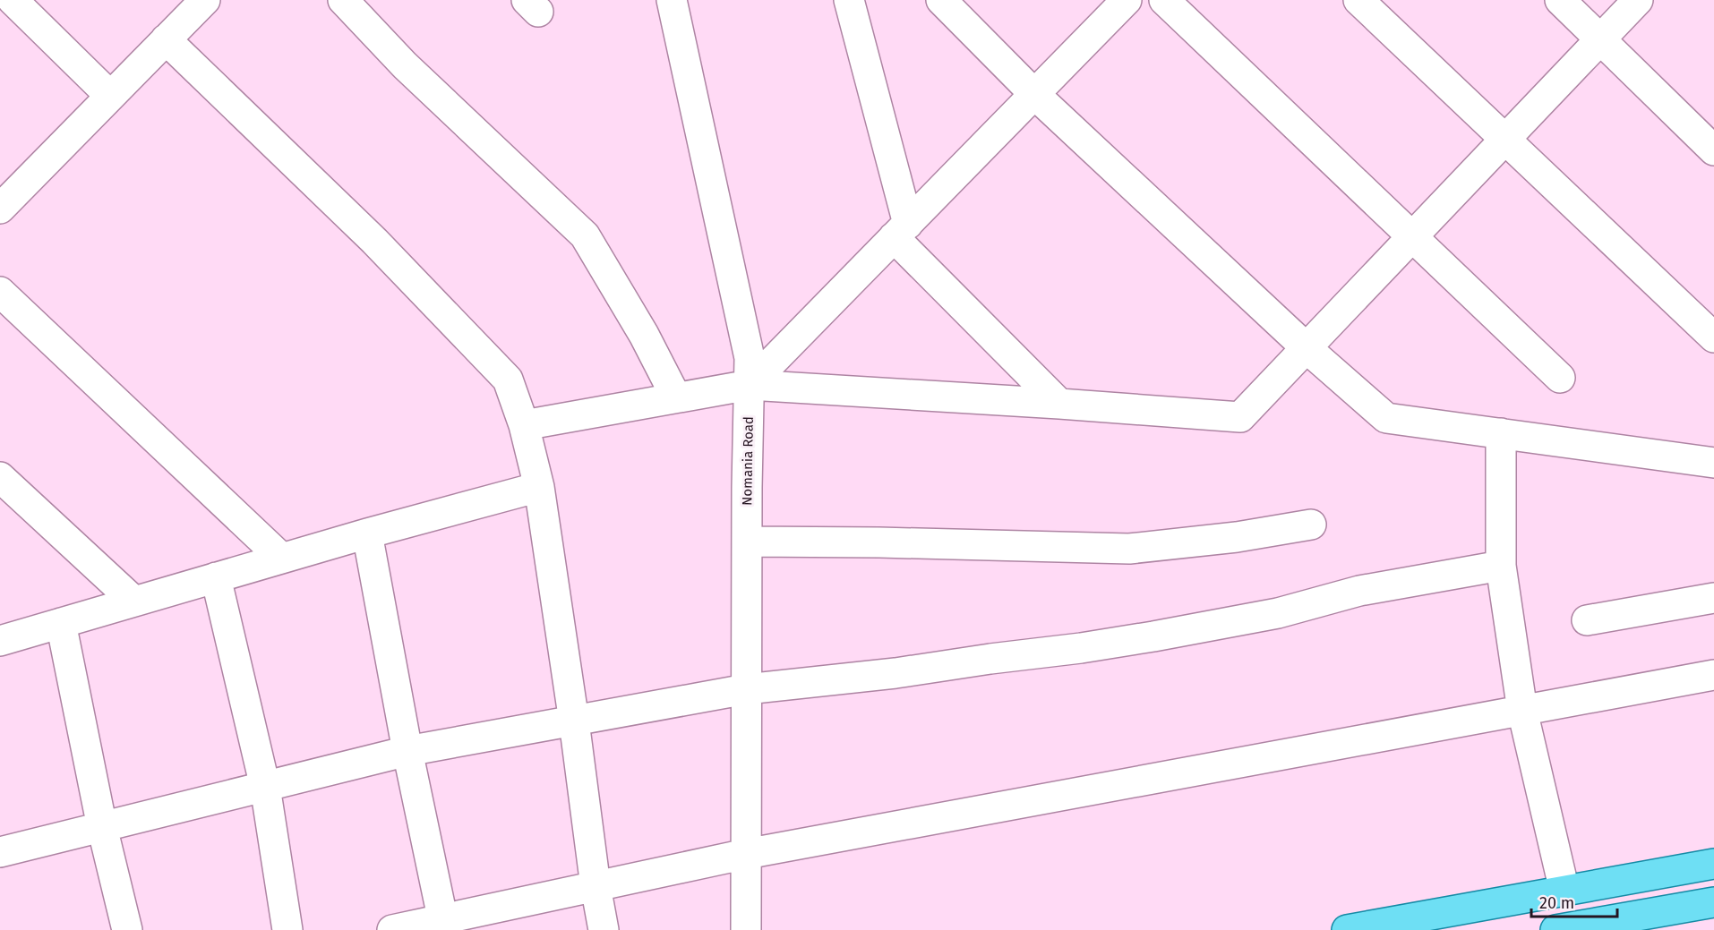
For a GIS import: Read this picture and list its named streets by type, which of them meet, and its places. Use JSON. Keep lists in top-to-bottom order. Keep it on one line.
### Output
{"streets":{"street":["Nomania Road"]},"scale_bar":"20 m"}
